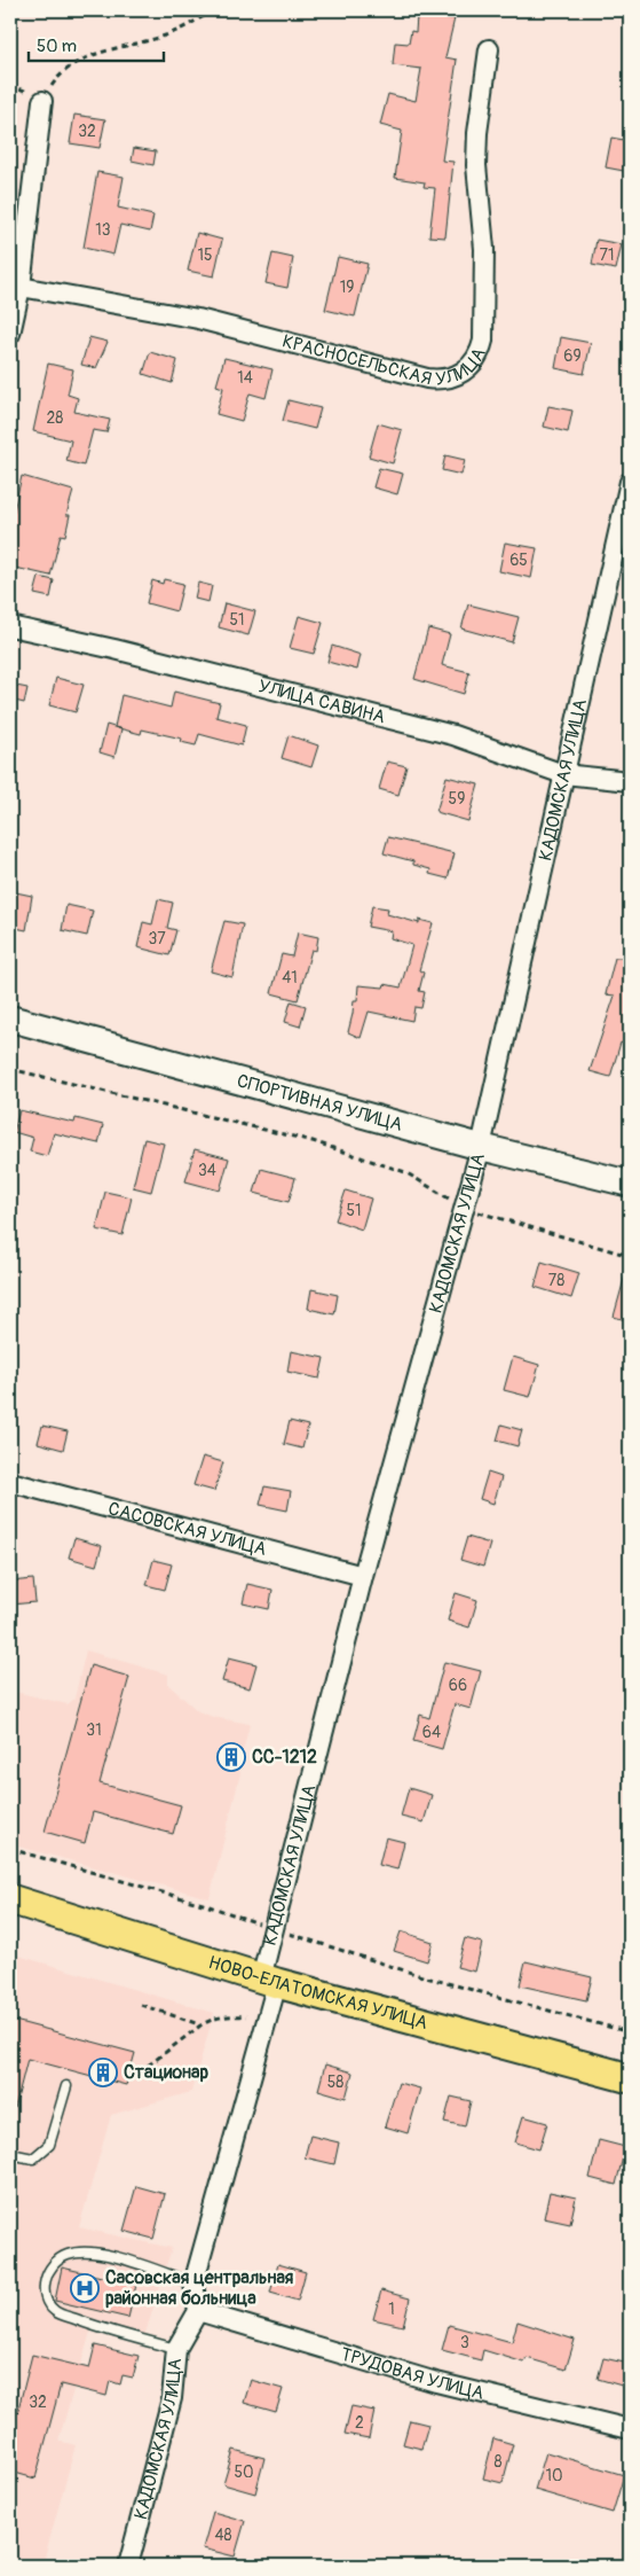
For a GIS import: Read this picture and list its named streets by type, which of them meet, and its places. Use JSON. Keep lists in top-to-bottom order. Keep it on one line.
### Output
{"streets":{"main road":["НОВО-ЕЛАТОМСКАЯ УЛИЦА"],"street":["КРАСНОСЕЛЬСКАЯ УЛИЦА","УЛИЦА САВИНА","КАДОМСКАЯ УЛИЦА","СПОРТИВНАЯ УЛИЦА","САСОВСКАЯ УЛИЦА","ТРУДОВАЯ УЛИЦА"]},"crossings":[["УЛИЦА САВИНА","КАДОМСКАЯ УЛИЦА"],["КАДОМСКАЯ УЛИЦА","СПОРТИВНАЯ УЛИЦА"],["КАДОМСКАЯ УЛИЦА","САСОВСКАЯ УЛИЦА"],["КАДОМСКАЯ УЛИЦА","НОВО-ЕЛАТОМСКАЯ УЛИЦА"],["КАДОМСКАЯ УЛИЦА","ТРУДОВАЯ УЛИЦА"]],"places":{"building":["СС-1212","Стационар"],"hospital":["Сасовская центральная районная больница"]},"house_numbers":["32","13","15","71","19","69","14","28","65","51","59","37","41","34","51","78","66","31","64","58","1","3","32","2","8","50","10","48"],"scale_bar":"50 m"}
